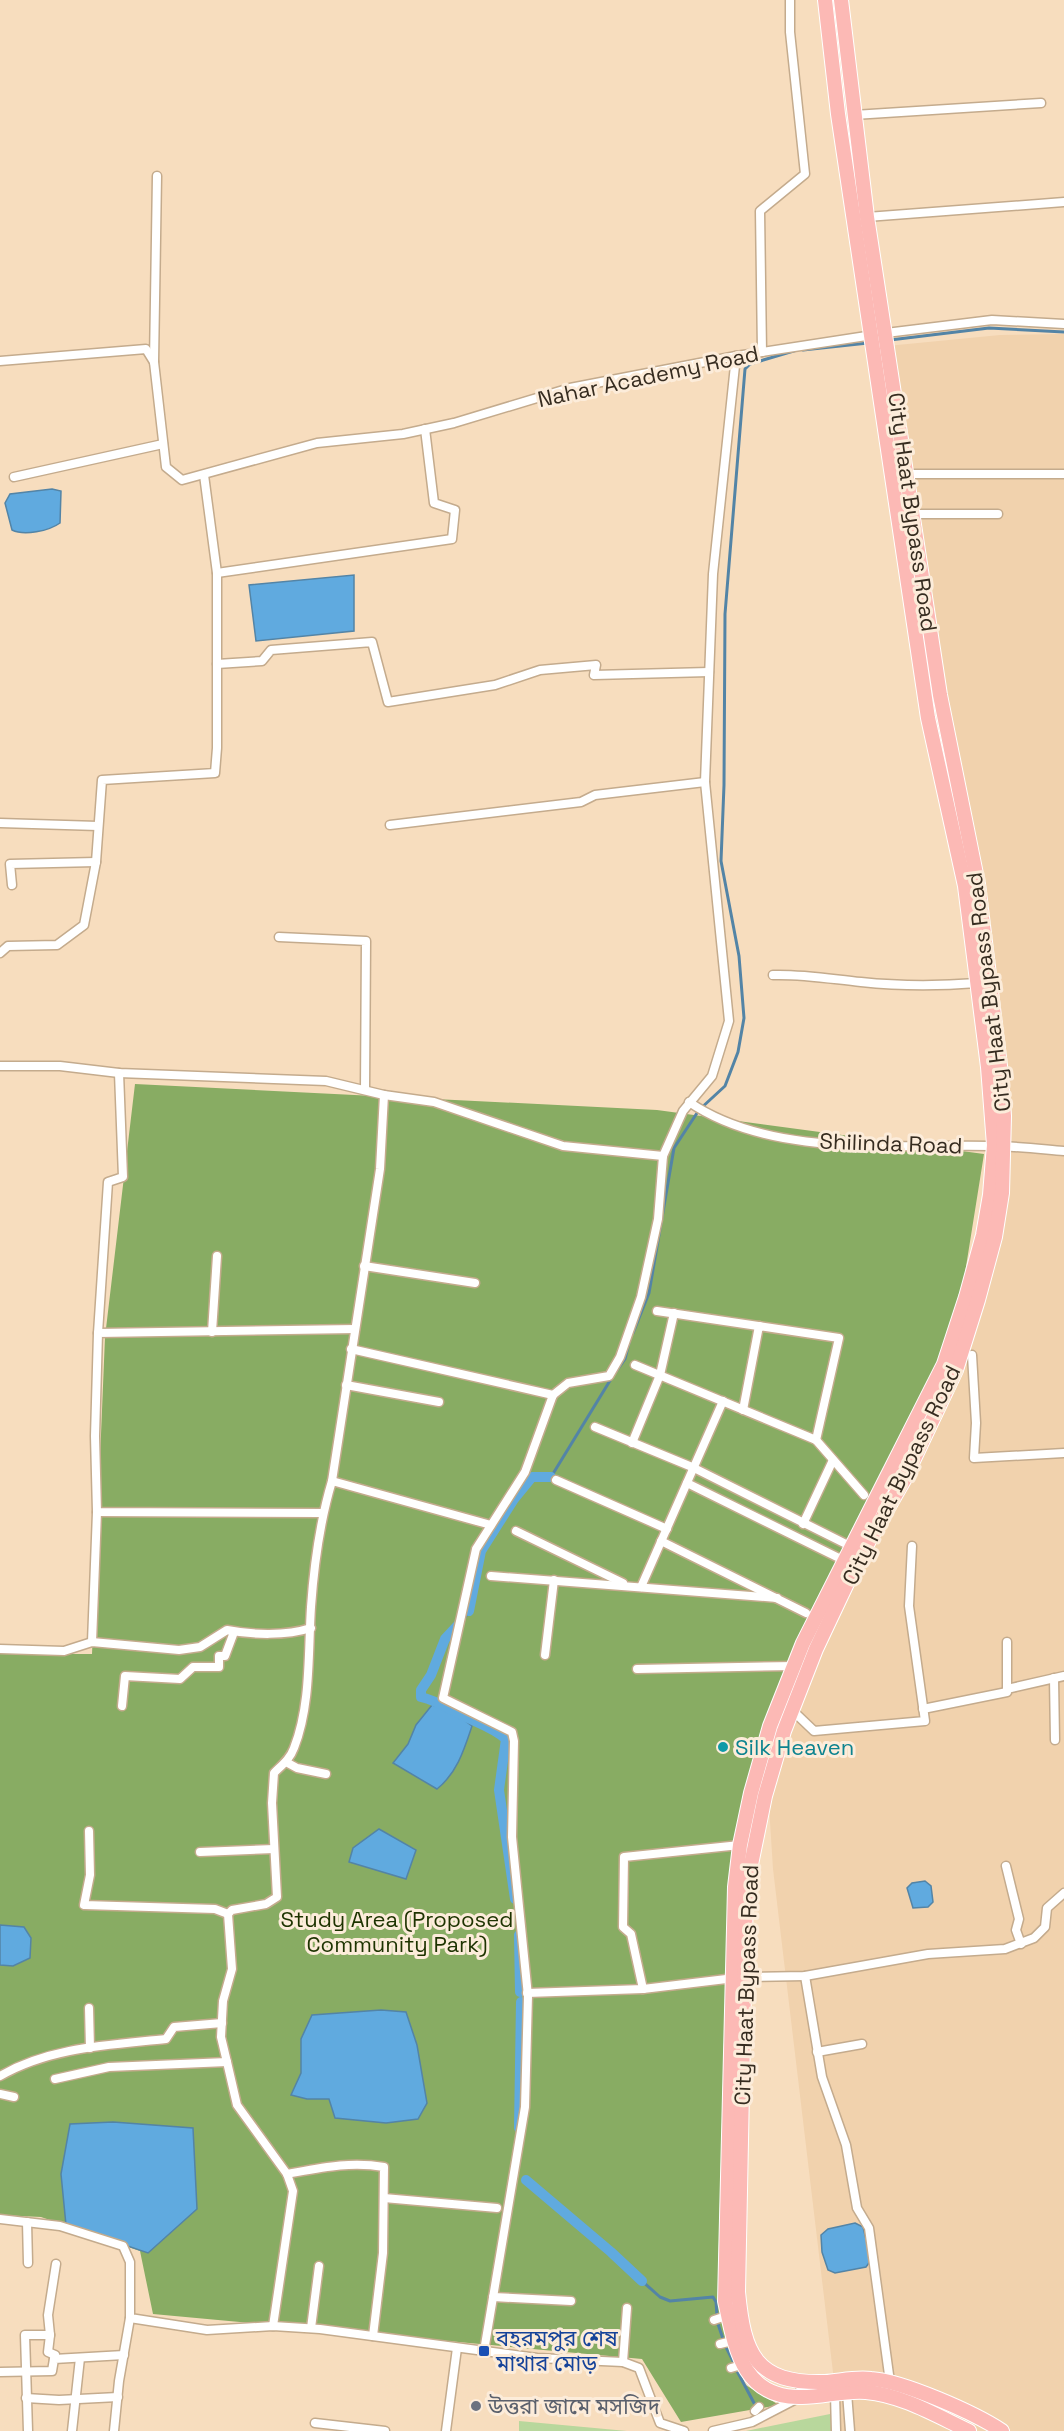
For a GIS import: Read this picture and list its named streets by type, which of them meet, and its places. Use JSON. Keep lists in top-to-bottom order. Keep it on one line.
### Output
{"streets":{"main road":["City Haat Bypass Road"],"street":["Nahar Academy Road","Shilinda Road"]},"crossings":[["Nahar Academy Road","City Haat Bypass Road"],["City Haat Bypass Road","Shilinda Road"]],"parks":["Study Area (Proposed Community Park)"],"places":{"other":["Silk Heaven","উত্তরা জামে মসজিদ"],"transit":["বহরমপুর শেষ মাথার মোড়"]}}
